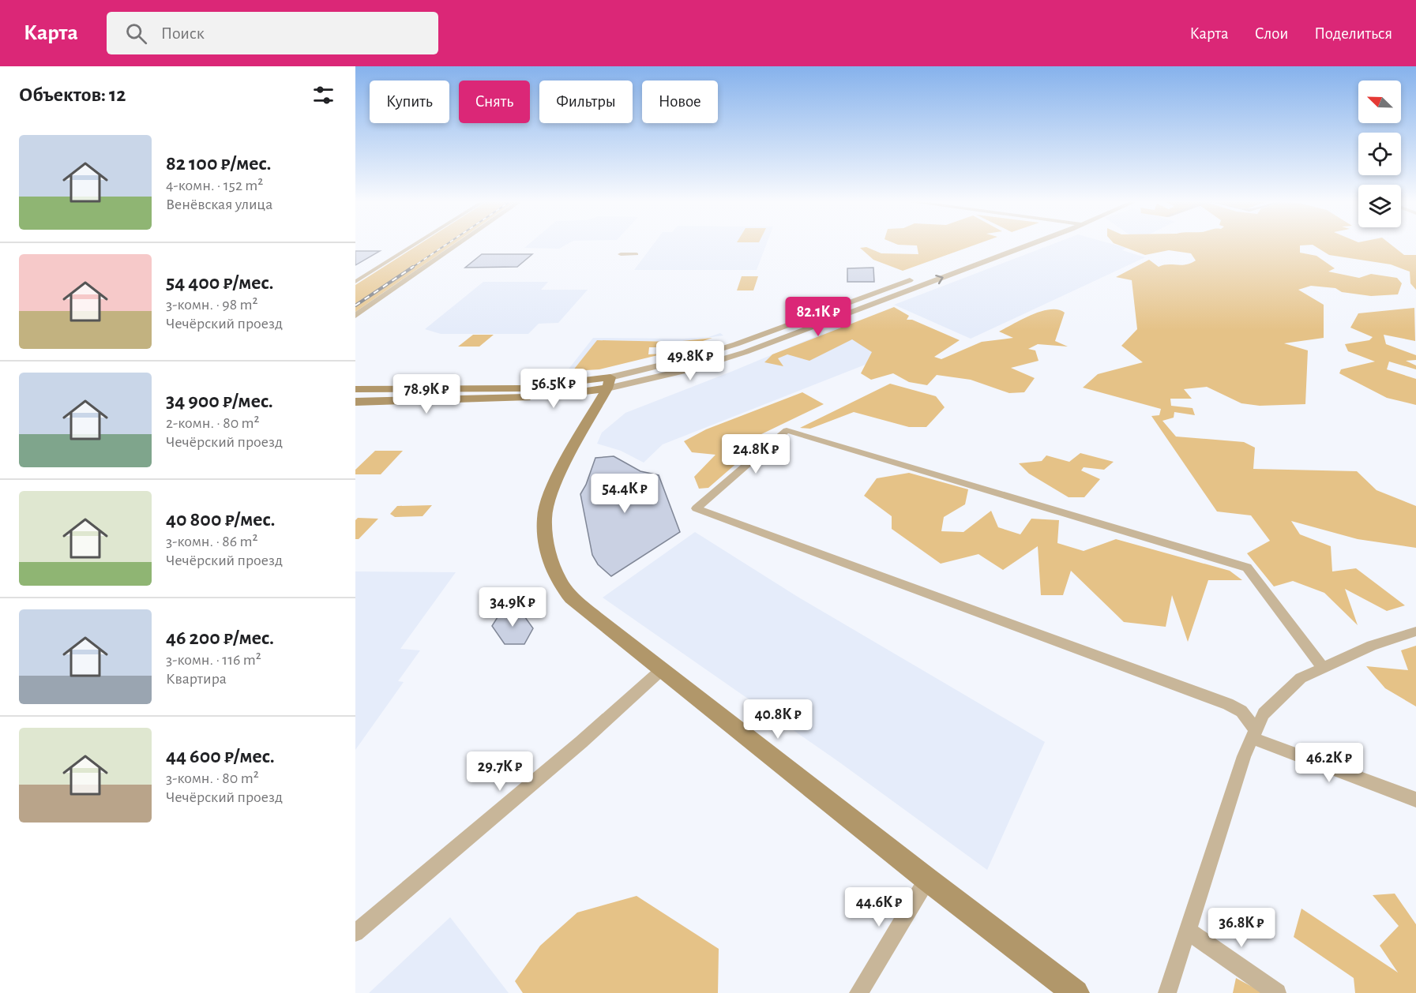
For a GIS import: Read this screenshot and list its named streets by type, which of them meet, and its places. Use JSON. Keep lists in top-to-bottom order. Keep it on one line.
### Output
{"north":"top left","page":{"header":"Карта","search":"Поиск","nav":["Карта","Слои","Поделиться"],"heading":"Объектов: 12","chip":["Купить","Снять","Фильтры","Новое"],"list":[{"name":"82 100 ₽/мес.","note":"4-комн. · 152 m² · Венёвская улица"},{"name":"54 400 ₽/мес.","note":"3-комн. · 98 m² · Чечёрский проезд"},{"name":"34 900 ₽/мес.","note":"2-комн. · 80 m² · Чечёрский проезд"},{"name":"40 800 ₽/мес.","note":"3-комн. · 86 m² · Чечёрский проезд"},{"name":"46 200 ₽/мес.","note":"3-комн. · 116 m² · Квартира"},{"name":"44 600 ₽/мес.","note":"3-комн. · 80 m² · Чечёрский проезд"}],"price":["82.1K ₽","49.8K ₽","56.5K ₽","78.9K ₽","24.8K ₽","54.4K ₽","34.9K ₽","40.8K ₽","46.2K ₽","29.7K ₽","44.6K ₽","36.8K ₽"]}}
